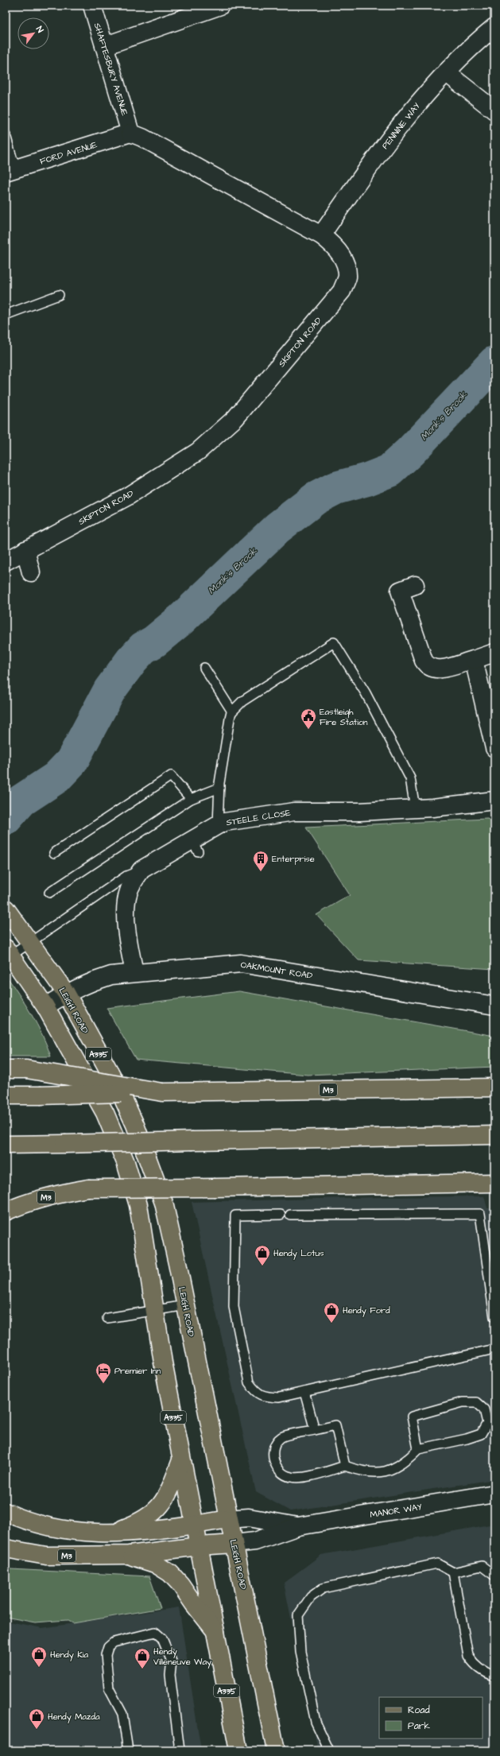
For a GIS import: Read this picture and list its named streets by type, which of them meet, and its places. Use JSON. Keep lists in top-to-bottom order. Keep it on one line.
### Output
{"streets":{"main road":["LEIGH ROAD","A335","M3"],"street":["SHAFTESBURY AVENUE","PENNINE WAY","FORD AVENUE","SKIPTON ROAD","STEELE CLOSE","OAKMOUNT ROAD","MANOR WAY"]},"crossings":[["SHAFTESBURY AVENUE","FORD AVENUE"],["SHAFTESBURY AVENUE","SKIPTON ROAD"],["PENNINE WAY","SKIPTON ROAD"],["FORD AVENUE","SKIPTON ROAD"],["STEELE CLOSE","OAKMOUNT ROAD"],["OAKMOUNT ROAD","LEIGH ROAD"],["OAKMOUNT ROAD","A335"],["LEIGH ROAD","MANOR WAY"],["A335","M3"]],"water":["Monk's Brook"],"places":{"public building":["Eastleigh Fire Station"],"building":["Enterprise"],"shop":["Hendy Lotus","Hendy Ford","Hendy Kia","Hendy Villeneuve Way","Hendy Mazda"],"hotel":["Premier Inn"]},"legend":["Road","Park"],"north":"top right"}
